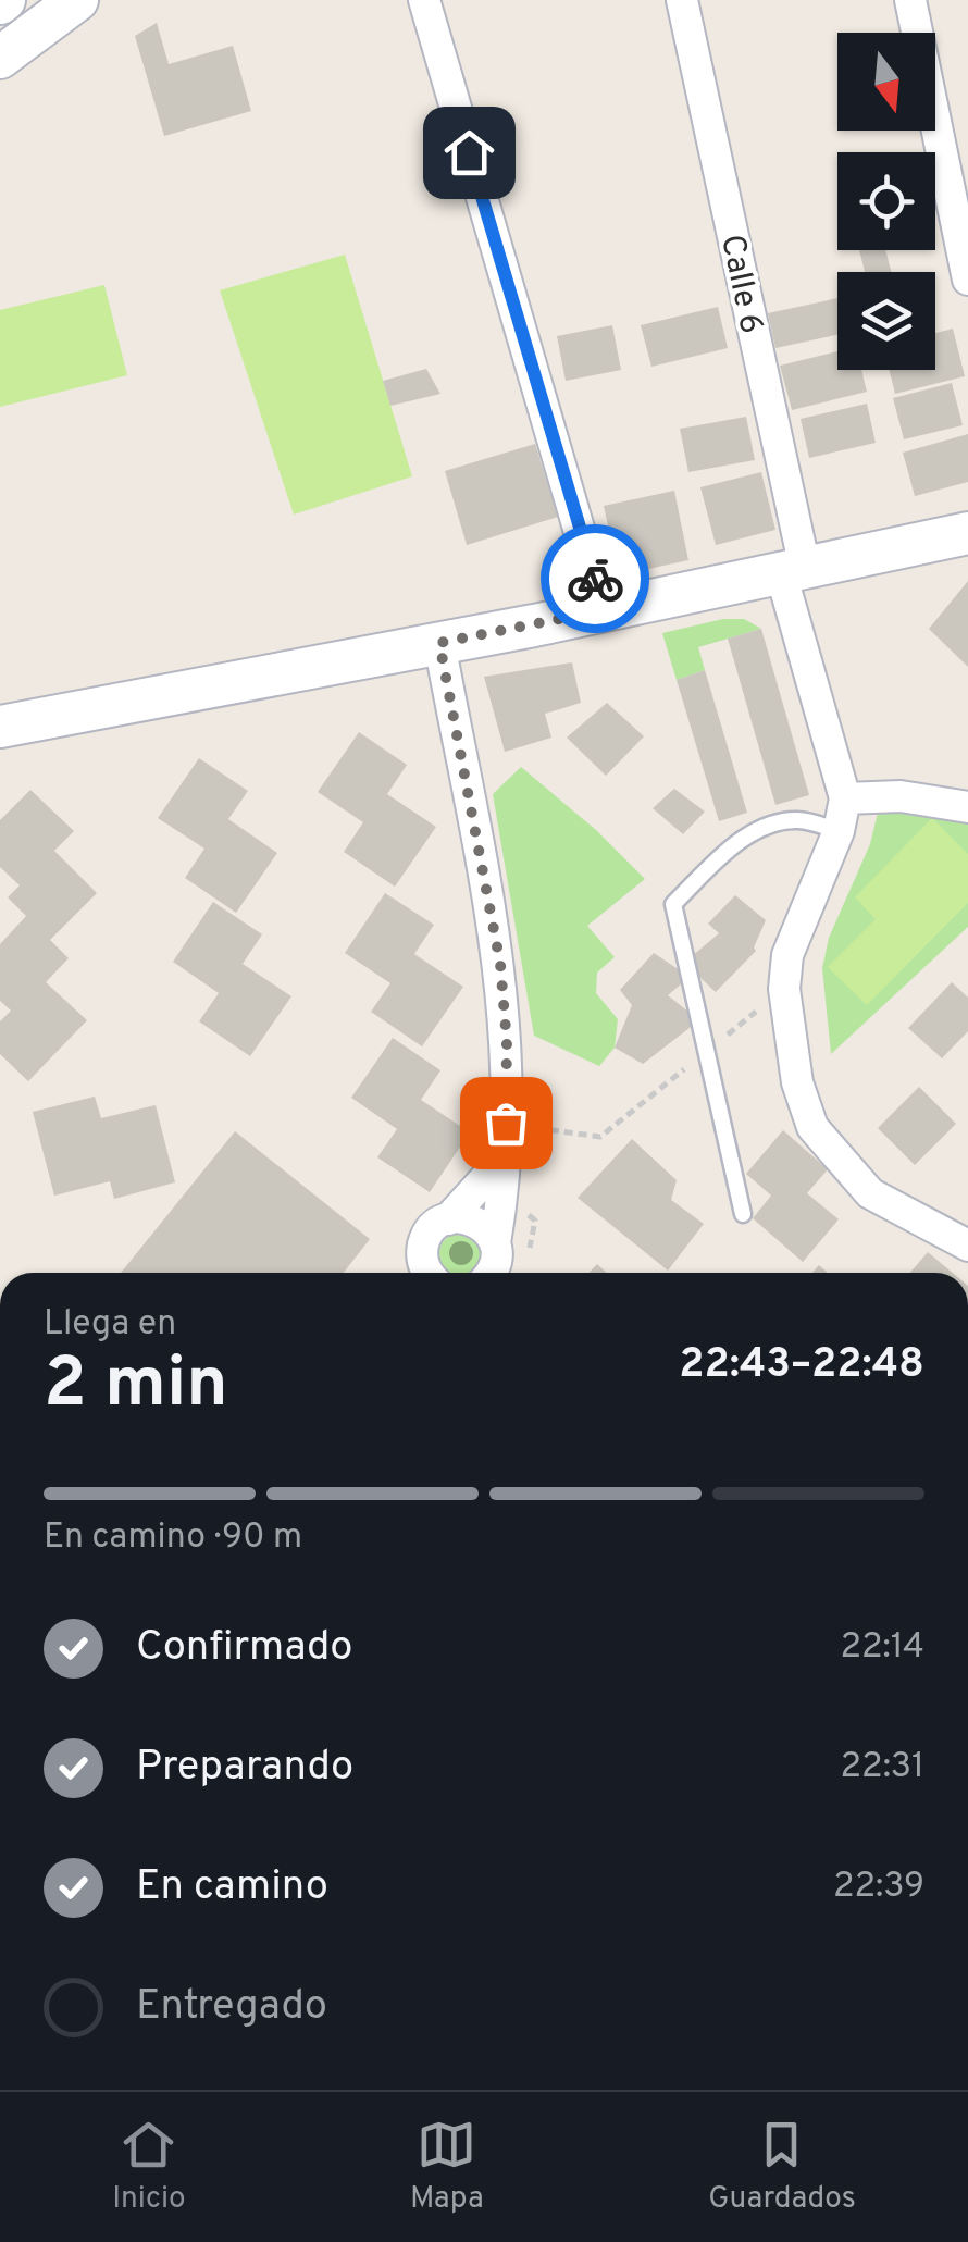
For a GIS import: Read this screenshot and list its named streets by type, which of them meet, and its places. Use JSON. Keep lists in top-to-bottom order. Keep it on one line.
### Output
{"streets":{"street":["Calle 6"]},"north":"bottom","page":{"heading":["2 min","Llega en","22:43–22:48"],"bar":"En camino · 90 m","list":[["Confirmado","22:14"],["Preparando","22:31"],["En camino","22:39"],"Entregado"],"tabs":["Inicio","Mapa","Guardados"]}}
